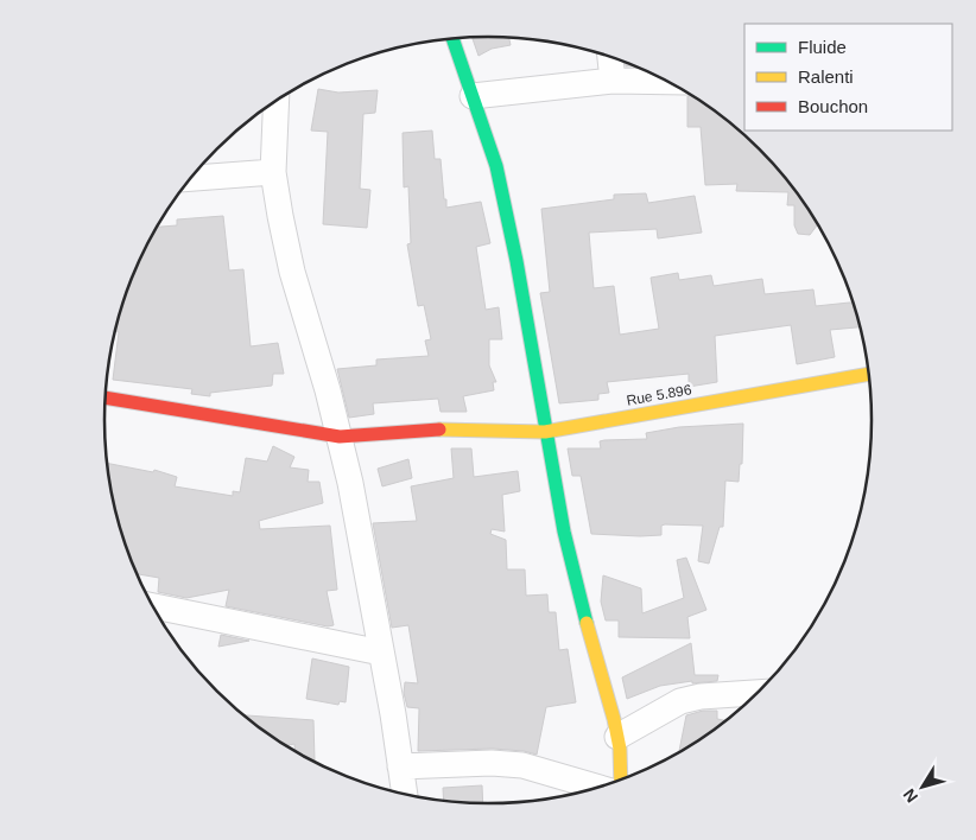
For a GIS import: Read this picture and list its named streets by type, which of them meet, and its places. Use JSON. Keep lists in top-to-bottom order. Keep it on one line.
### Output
{"streets":{"street":["Rue 5.896"]},"legend":["Fluide","Ralenti","Bouchon"],"north":"bottom left"}
